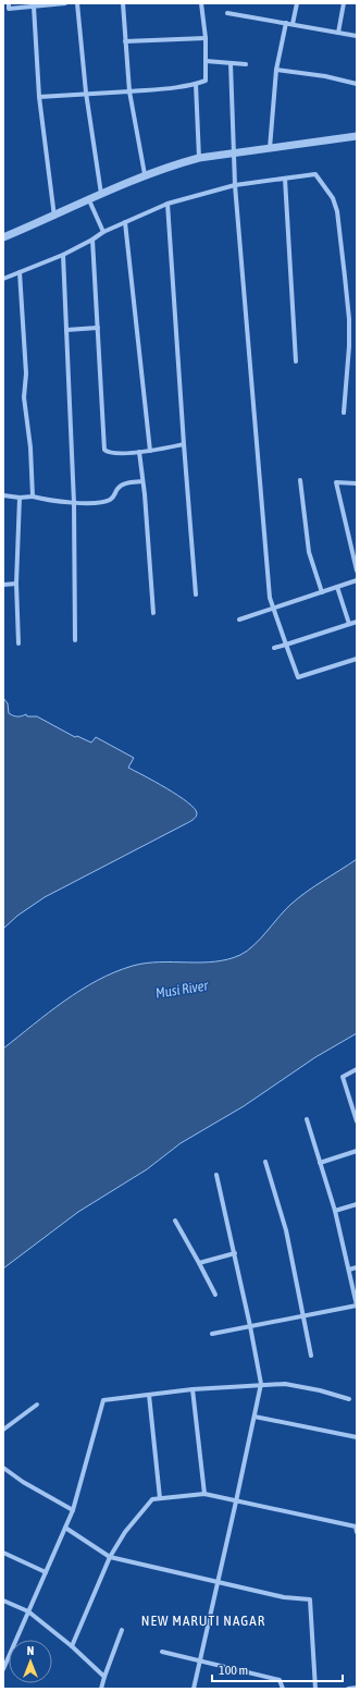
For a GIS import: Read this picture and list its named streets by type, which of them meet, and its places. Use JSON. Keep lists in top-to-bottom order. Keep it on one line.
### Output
{"districts":["NEW MARUTI NAGAR"],"water":["Musi River"],"scale_bar":"100 m","north":"top"}
